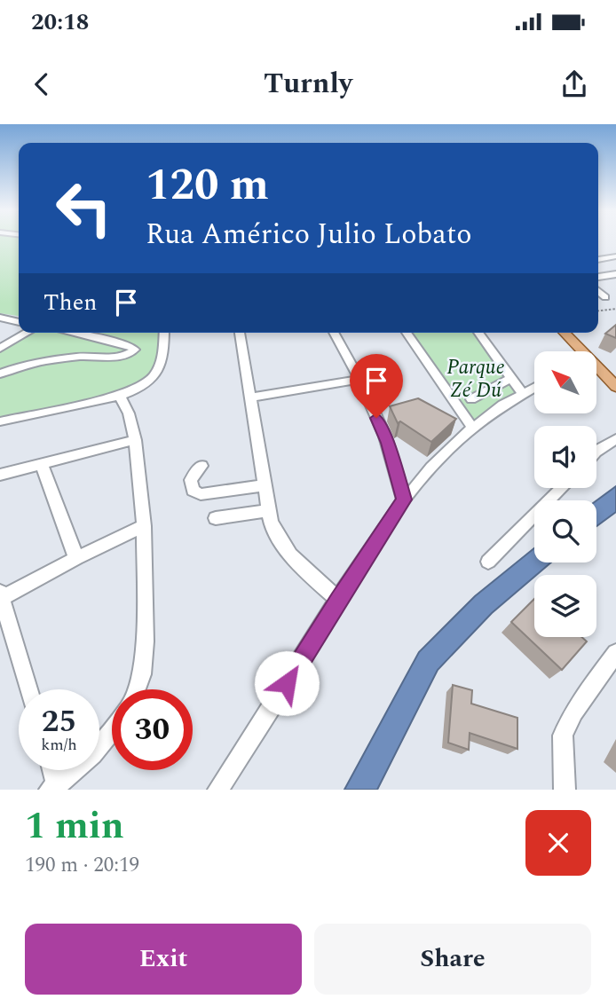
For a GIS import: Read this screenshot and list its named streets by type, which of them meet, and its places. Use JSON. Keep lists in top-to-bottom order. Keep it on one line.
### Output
{"parks":["Parque Zé Dú"],"north":"top left","page":{"status":"20:18","header":"Turnly","turn":["120 m","Rua Américo Julio Lobato"],"then":"Then","speed":"25 km/h","limit":"30","heading":["1 min","190 m · 20:19"],"buttons":["Exit","Share"]}}
